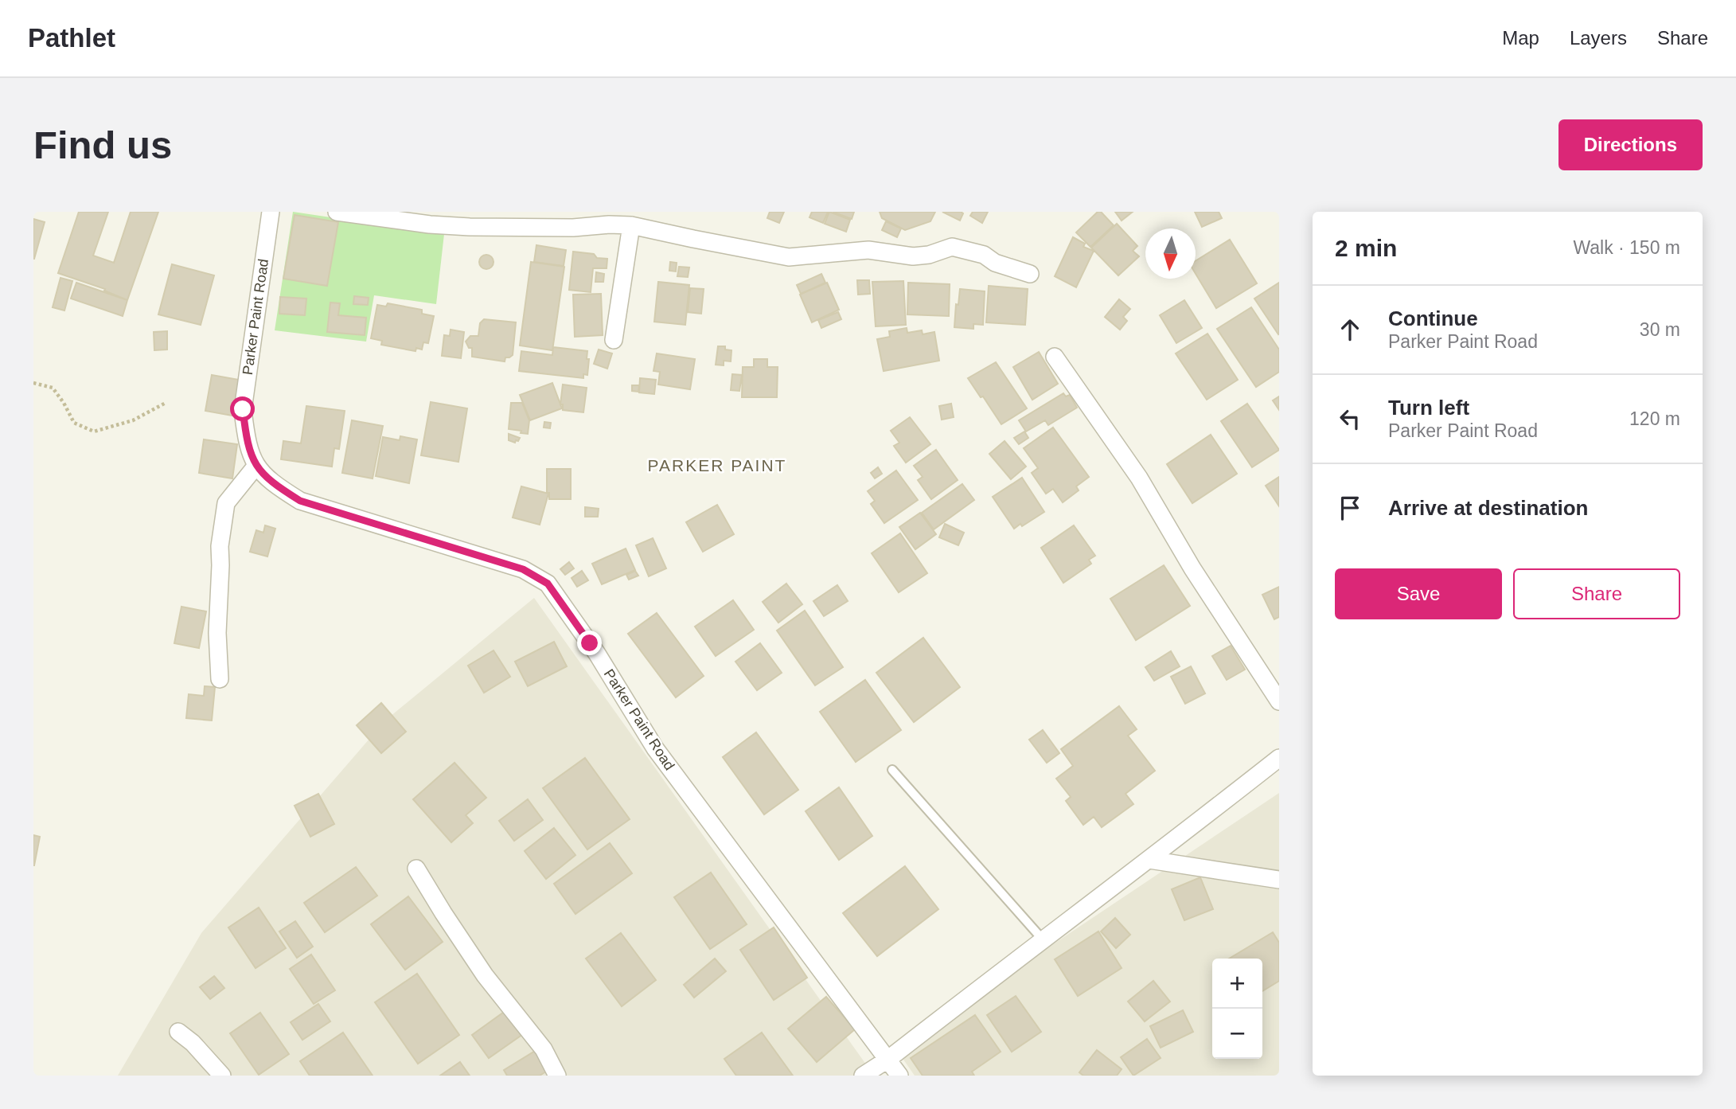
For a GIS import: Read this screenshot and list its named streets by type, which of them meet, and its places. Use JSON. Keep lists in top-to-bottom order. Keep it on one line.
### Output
{"streets":{"street":["Parker Paint Road"]},"districts":["PARKER PAINT"],"north":"bottom","page":{"header":"Pathlet","nav":["Map","Layers","Share"],"buttons":["Directions",["Save","Share"]],"title":"Find us","heading":["2 min","Walk · 150 m"],"list":[["Continue","Parker Paint Road","30 m"],["Turn left","Parker Paint Road","120 m"],"Arrive at destination"],"map_buttons":["+","−"]}}
